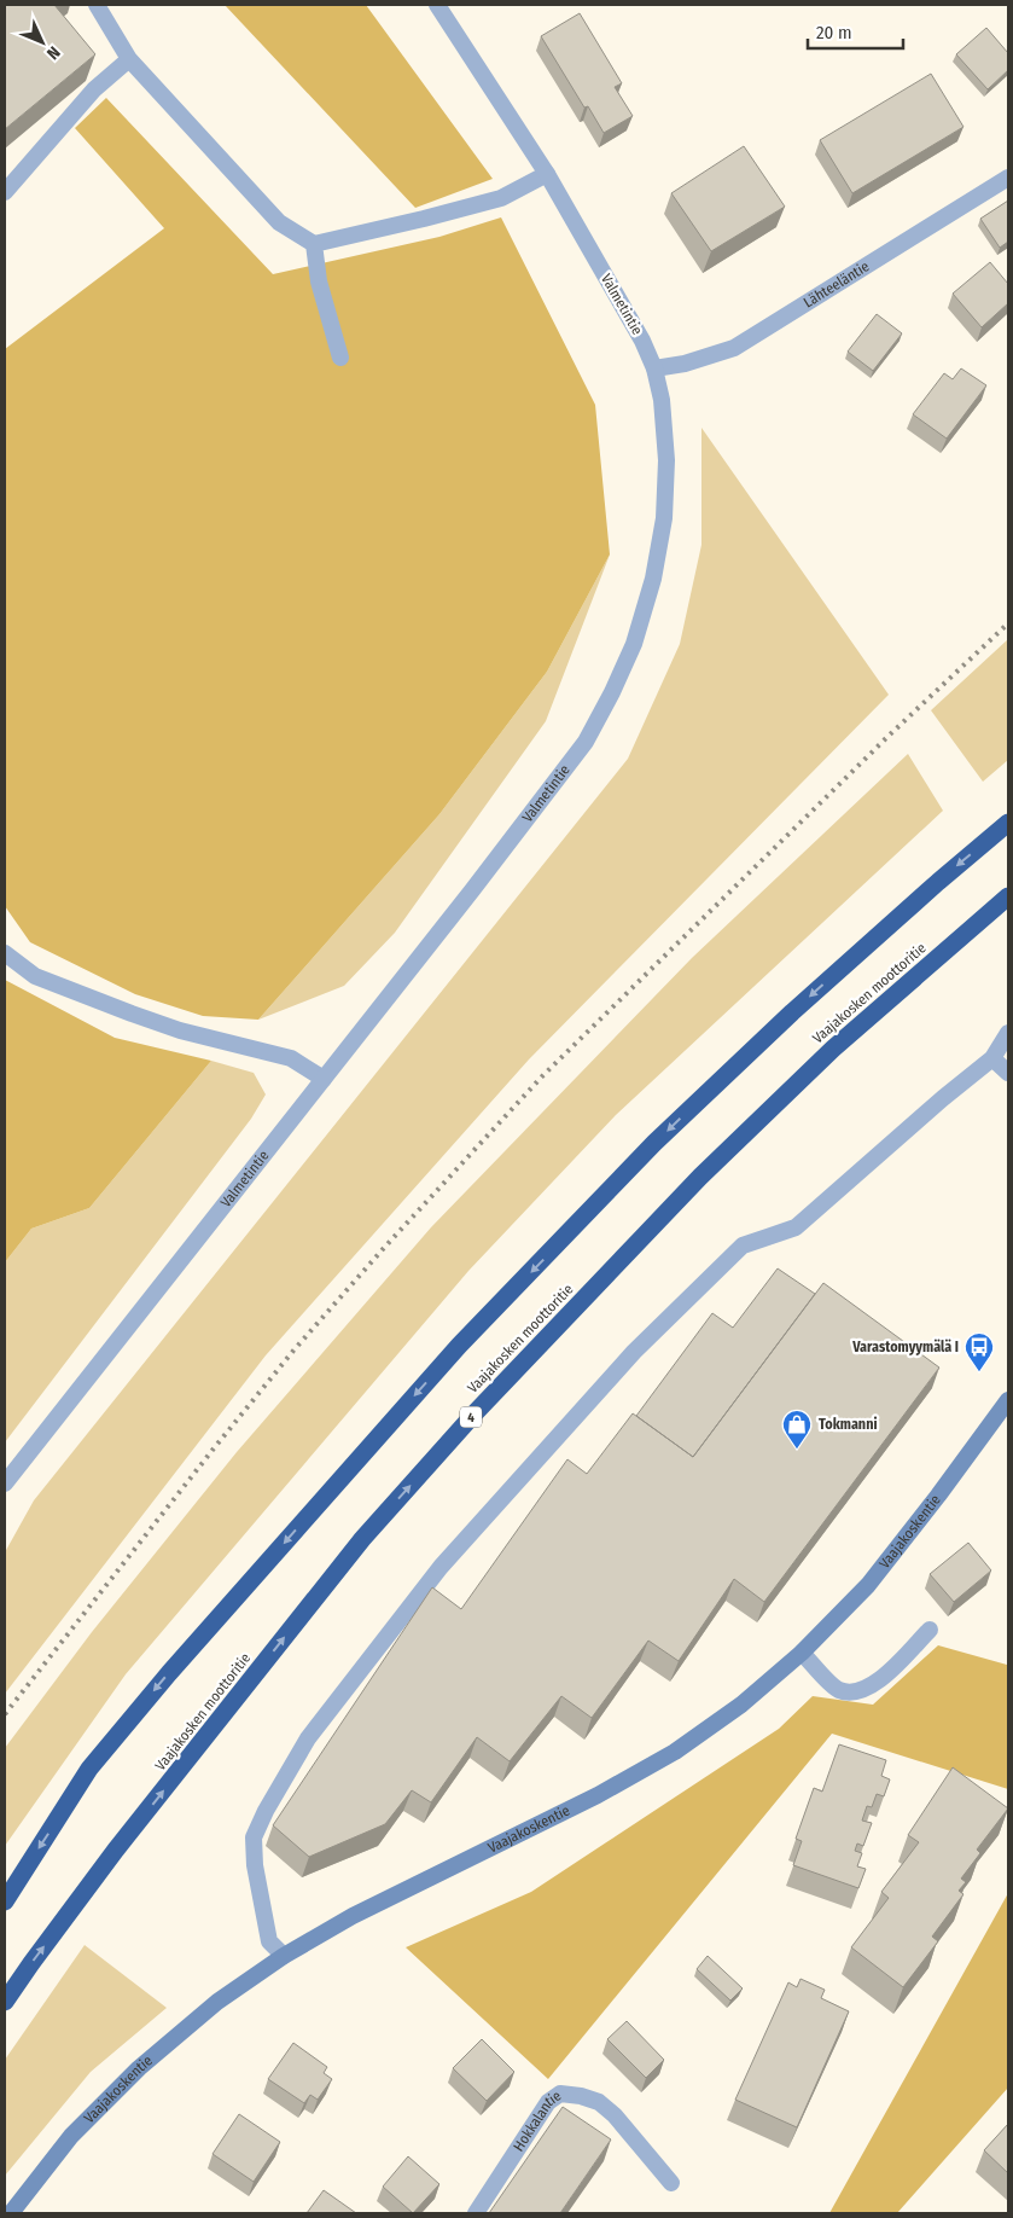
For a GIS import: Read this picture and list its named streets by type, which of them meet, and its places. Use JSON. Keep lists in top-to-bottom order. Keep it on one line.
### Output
{"streets":{"highway":["Vaajakosken moottoritie","4"],"main road":["Vaajakoskentie"],"street":["Lähteeläntie","Valmetintie","Hokkalantie"]},"crossings":[["Lähteeläntie","Valmetintie"]],"places":{"bus stop":["Varastomyymälä I"],"shop":["Tokmanni"]},"scale_bar":"20 m","north":"bottom right"}
